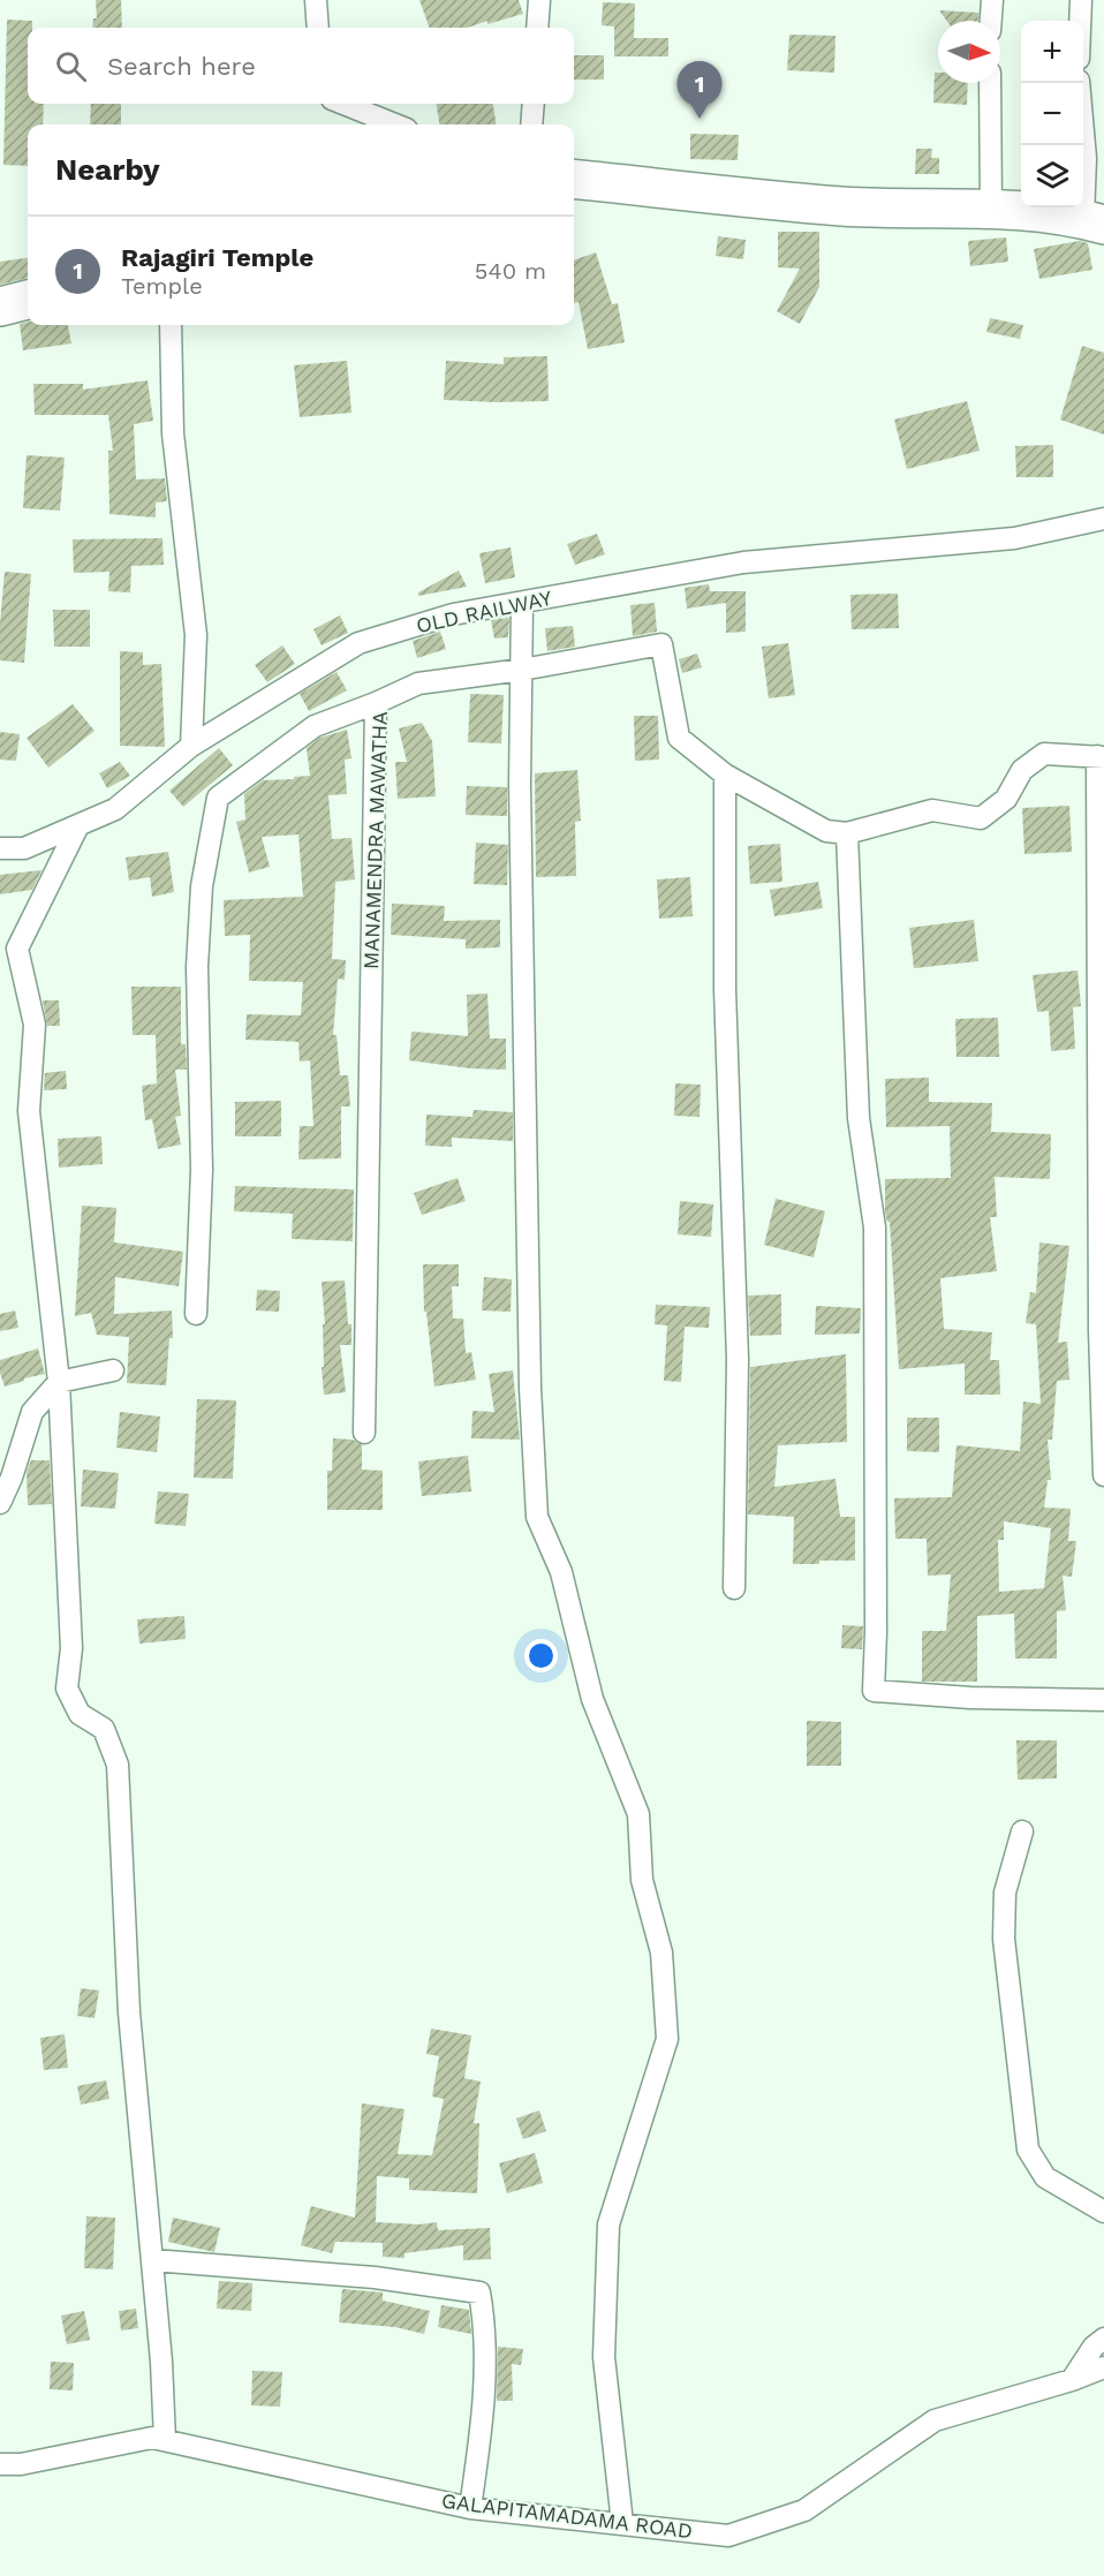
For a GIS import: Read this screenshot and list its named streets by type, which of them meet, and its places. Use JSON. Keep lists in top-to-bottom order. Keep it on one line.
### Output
{"streets":{"street":["OLD RAILWAY","MANAMENDRA MAWATHA","GALAPITAMADAMA ROAD"]},"north":"right","page":{"map_buttons":["+","−"],"search":"Search here","pins":"1","heading":"Nearby","list":[{"mark":"1","name":"Rajagiri Temple","note":"Temple","value":"540 m"}]}}
